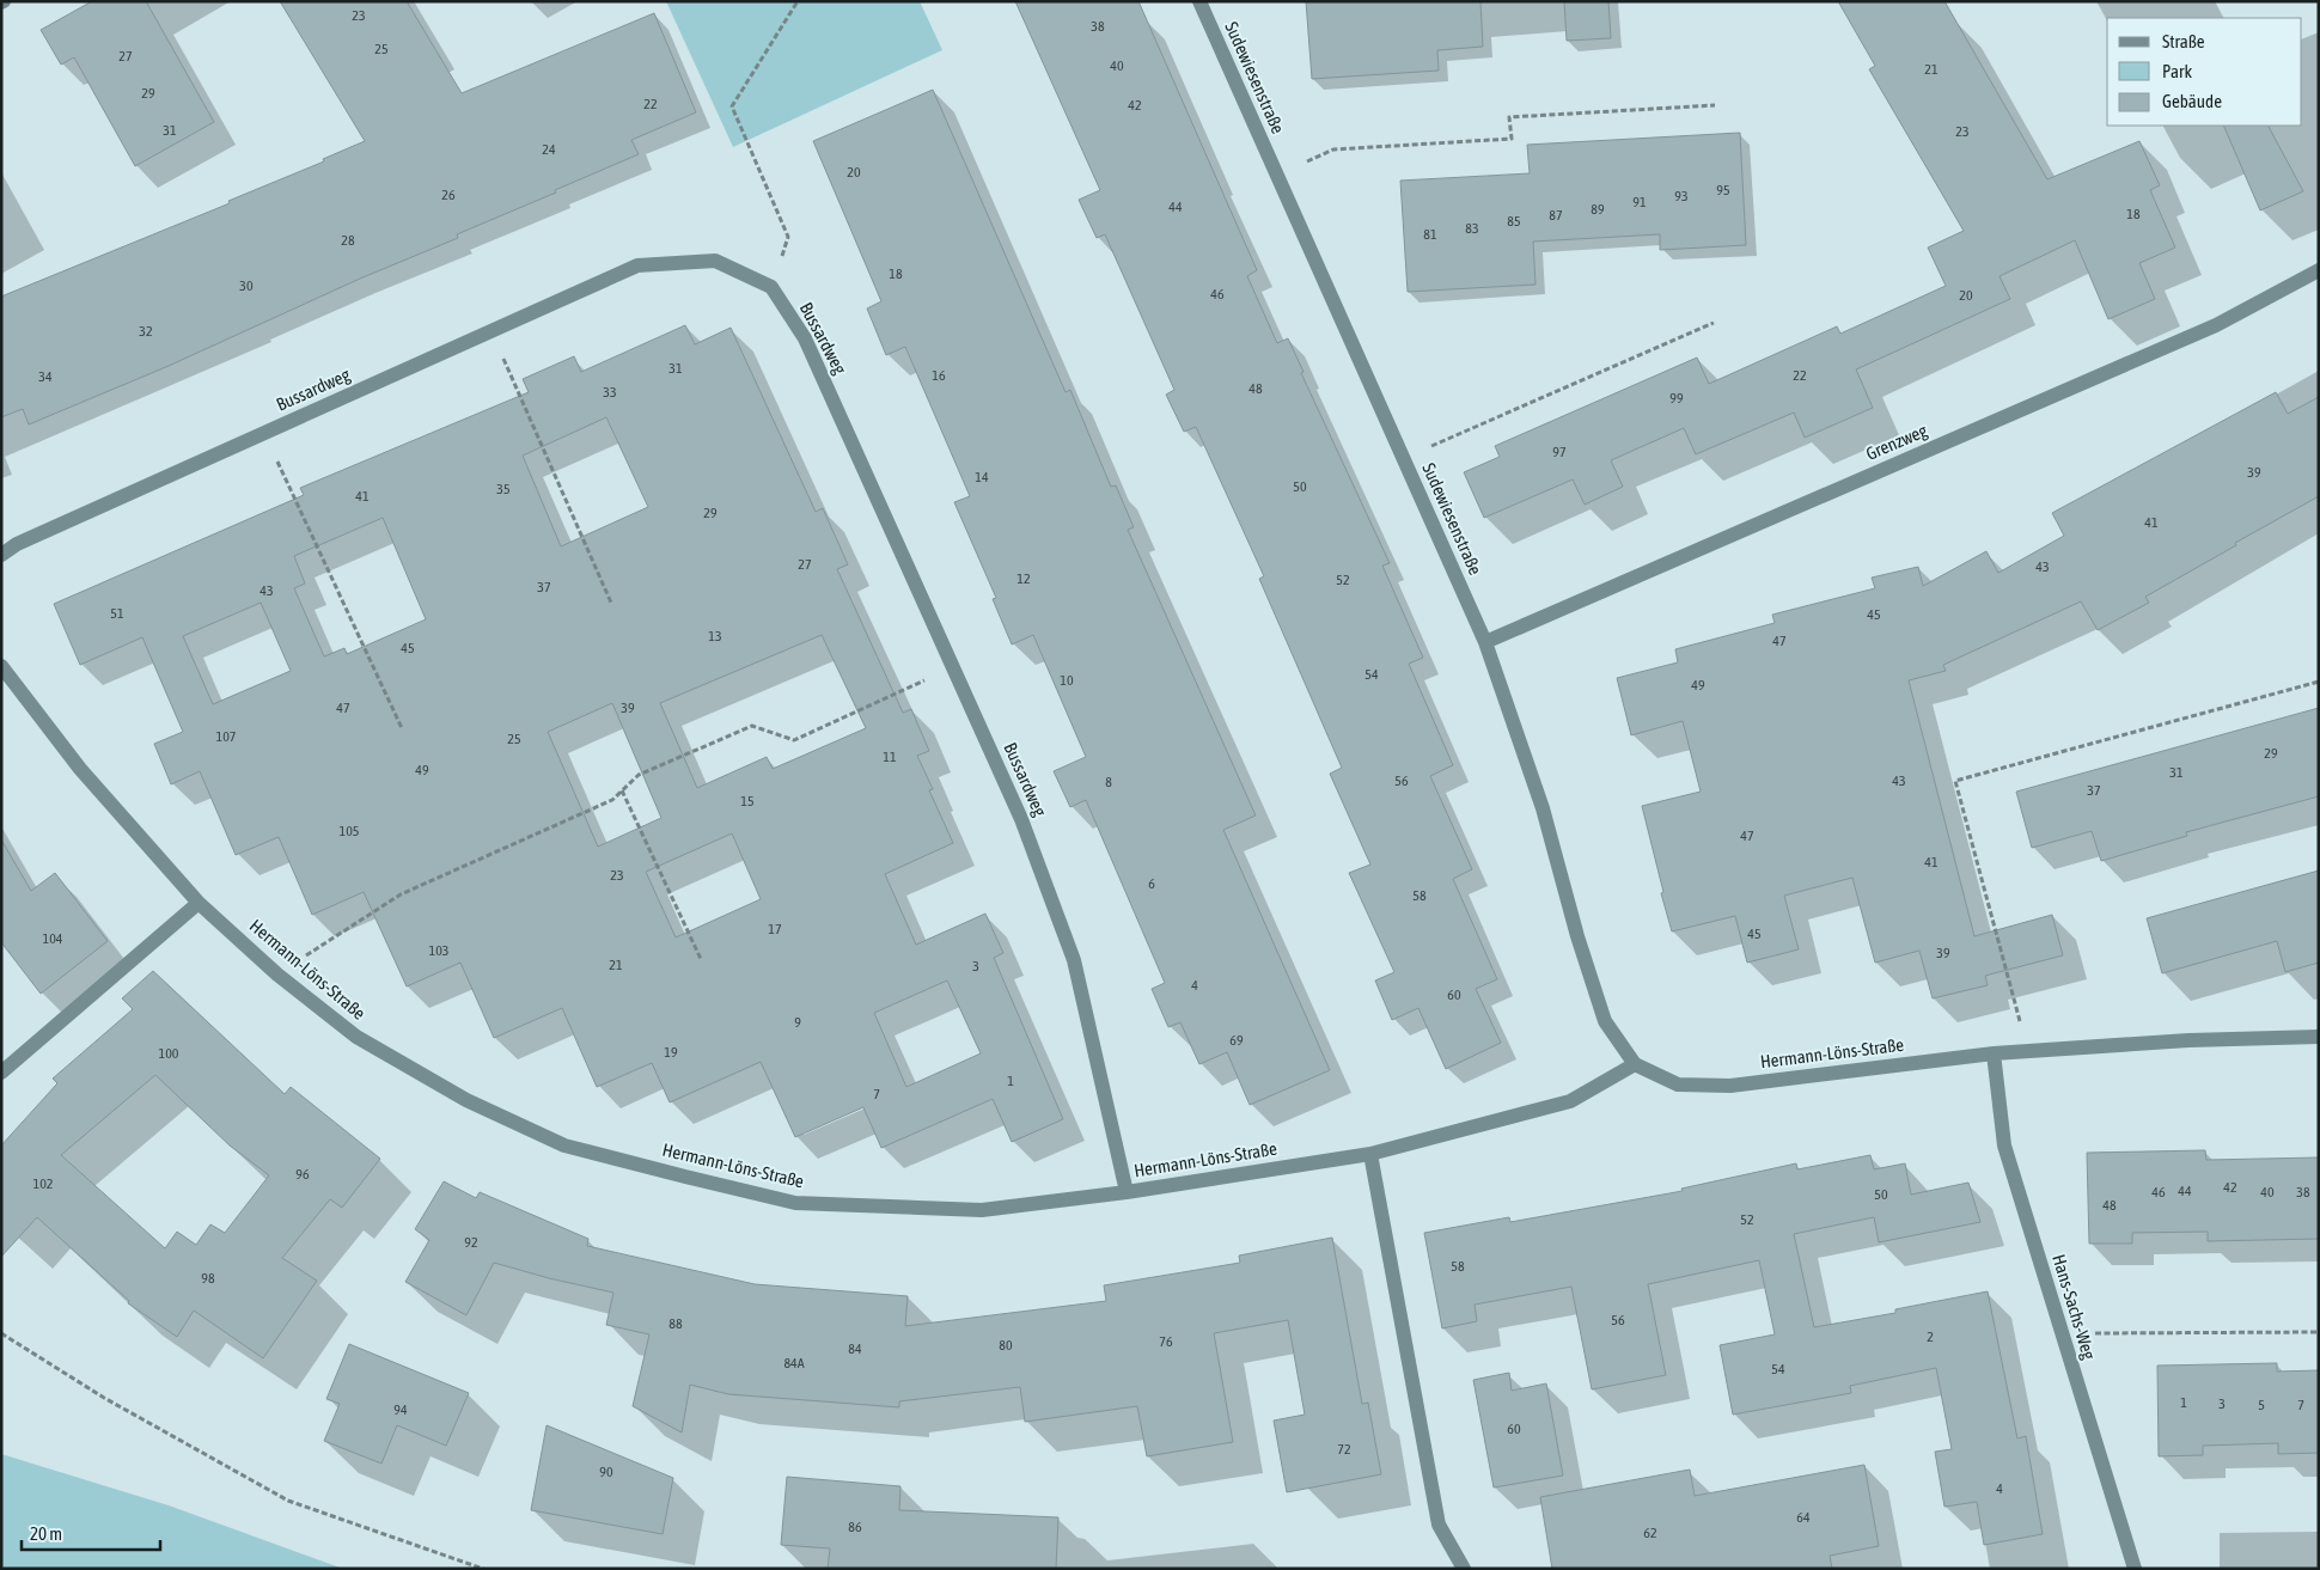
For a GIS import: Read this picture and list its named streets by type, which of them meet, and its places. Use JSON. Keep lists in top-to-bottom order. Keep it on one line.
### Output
{"streets":{"street":["Sudewiesenstraße","Bussardweg","Grenzweg","Hermann-Löns-Straße","Hans-Sachs-Weg"]},"crossings":[["Sudewiesenstraße","Grenzweg"],["Sudewiesenstraße","Hermann-Löns-Straße"],["Bussardweg","Hermann-Löns-Straße"],["Hermann-Löns-Straße","Hans-Sachs-Weg"]],"house_numbers":["23","38","25","27","40","21","29","22","42","31","23","24","20","95","26","93","91","44","89","18","87","85","83","81","28","18","30","46","20","32","31","16","22","34","48","33","99","97","39","14","50","35","41","29","41","27","43","12","52","37","43","51","45","13","47","45","54","10","49","47","39","107","25","29","11","49","31","56","43","8","37","15","105","47","41","23","6","58","17","45","104","103","39","21","3","4","60","9","69","19","100","1","7","96","102","42","44","46","40","38","50","48","52","92","58","98","56","88","2","76","80","84","84A","54","1","3","5","7","94","60","72","90","4","64","86","62"],"legend":["Straße","Park","Gebäude"],"scale_bar":"20 m"}
